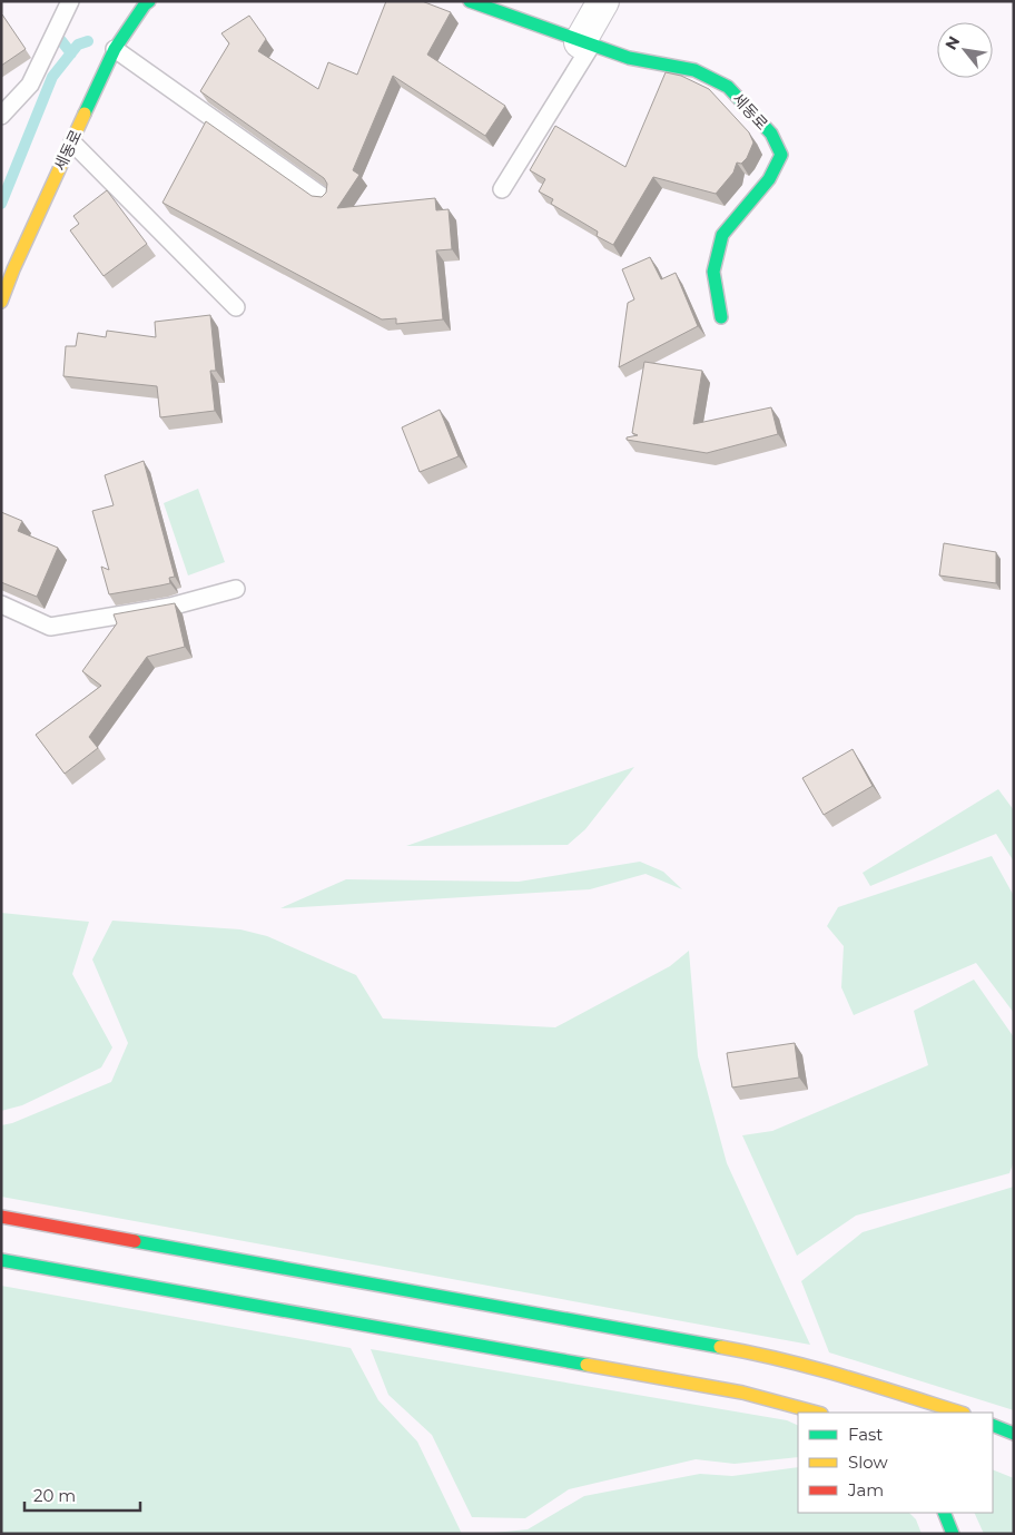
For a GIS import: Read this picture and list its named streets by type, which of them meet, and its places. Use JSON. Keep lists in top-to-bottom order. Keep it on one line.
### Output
{"streets":{"main road":["세동로"]},"legend":["Fast","Slow","Jam"],"scale_bar":"20 m","north":"top left"}
